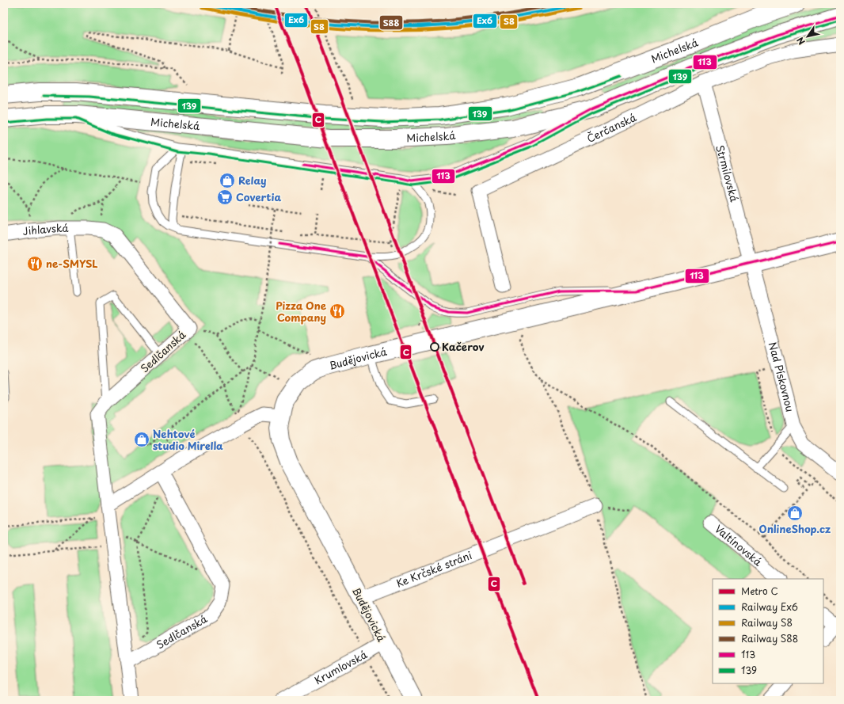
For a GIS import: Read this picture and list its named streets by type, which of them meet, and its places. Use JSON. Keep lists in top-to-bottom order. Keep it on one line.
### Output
{"streets":{"main road":["Michelská","Budějovická"],"street":["Čerčanská","Strmilovská","Jihlavská","Sedlčanská","Nad Pískovnou","Valtínovská","Ke Krčské stráni","Krumlovská"]},"crossings":[["Čerčanská","Strmilovská"],["Strmilovská","Budějovická"],["Strmilovská","Nad Pískovnou"],["Jihlavská","Sedlčanská"],["Budějovická","Nad Pískovnou"],["Budějovická","Ke Krčské stráni"],["Budějovická","Krumlovská"]],"places":{"shop":["Relay","Nehtové studio Mirella","OnlineShop.cz"],"supermarket":["Covertia"],"restaurant":["ne-SMYSL","Pizza One Company"],"other":["Kačerov"]},"lines":["metro line C","rail line Ex6","rail line S88","rail line S8","transit line 113","transit line 139"],"legend":["Metro C","Railway Ex6","Railway S8","Railway S88","113","139"],"north":"bottom left"}
